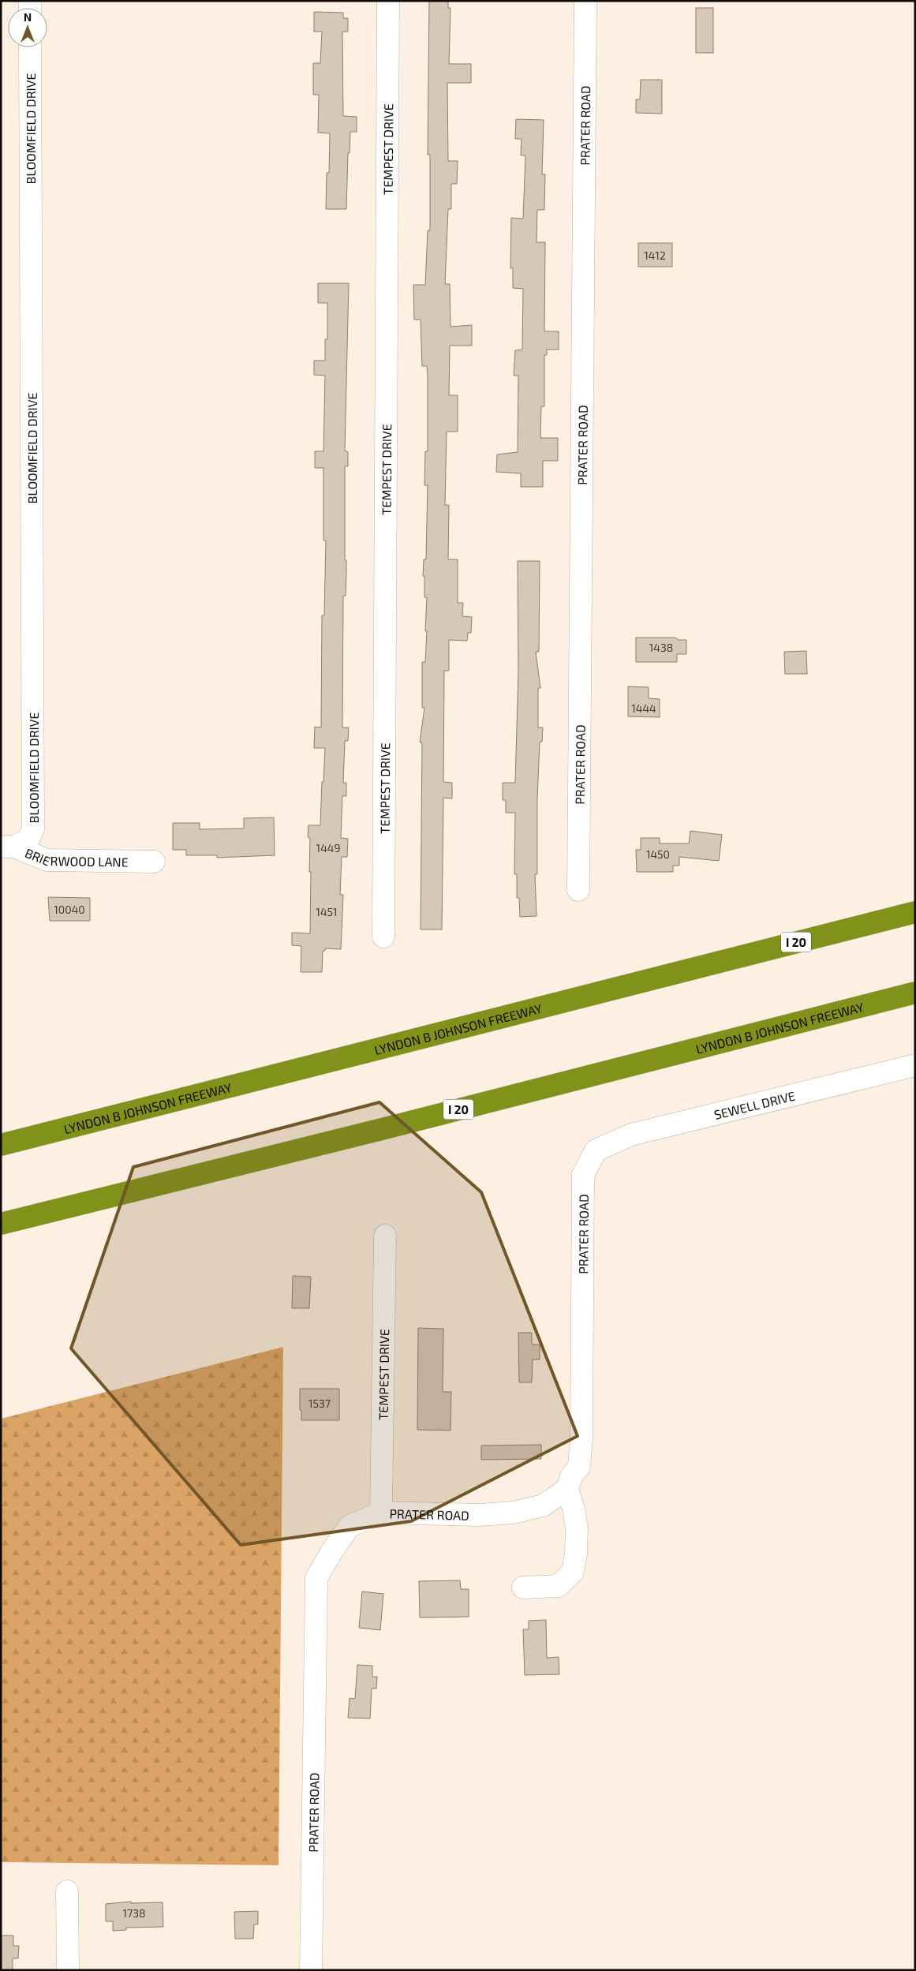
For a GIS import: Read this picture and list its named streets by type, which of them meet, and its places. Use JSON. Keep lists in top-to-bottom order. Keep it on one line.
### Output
{"streets":{"highway":["I 20","LYNDON B JOHNSON FREEWAY"],"street":["PRATER ROAD","BLOOMFIELD DRIVE","TEMPEST DRIVE","BRIERWOOD LANE","SEWELL DRIVE"]},"crossings":[["PRATER ROAD","TEMPEST DRIVE"],["PRATER ROAD","SEWELL DRIVE"],["BLOOMFIELD DRIVE","BRIERWOOD LANE"]],"house_numbers":["1412","1438","1444","1449","1450","10040","1451","1537","1738"],"north":"top"}
